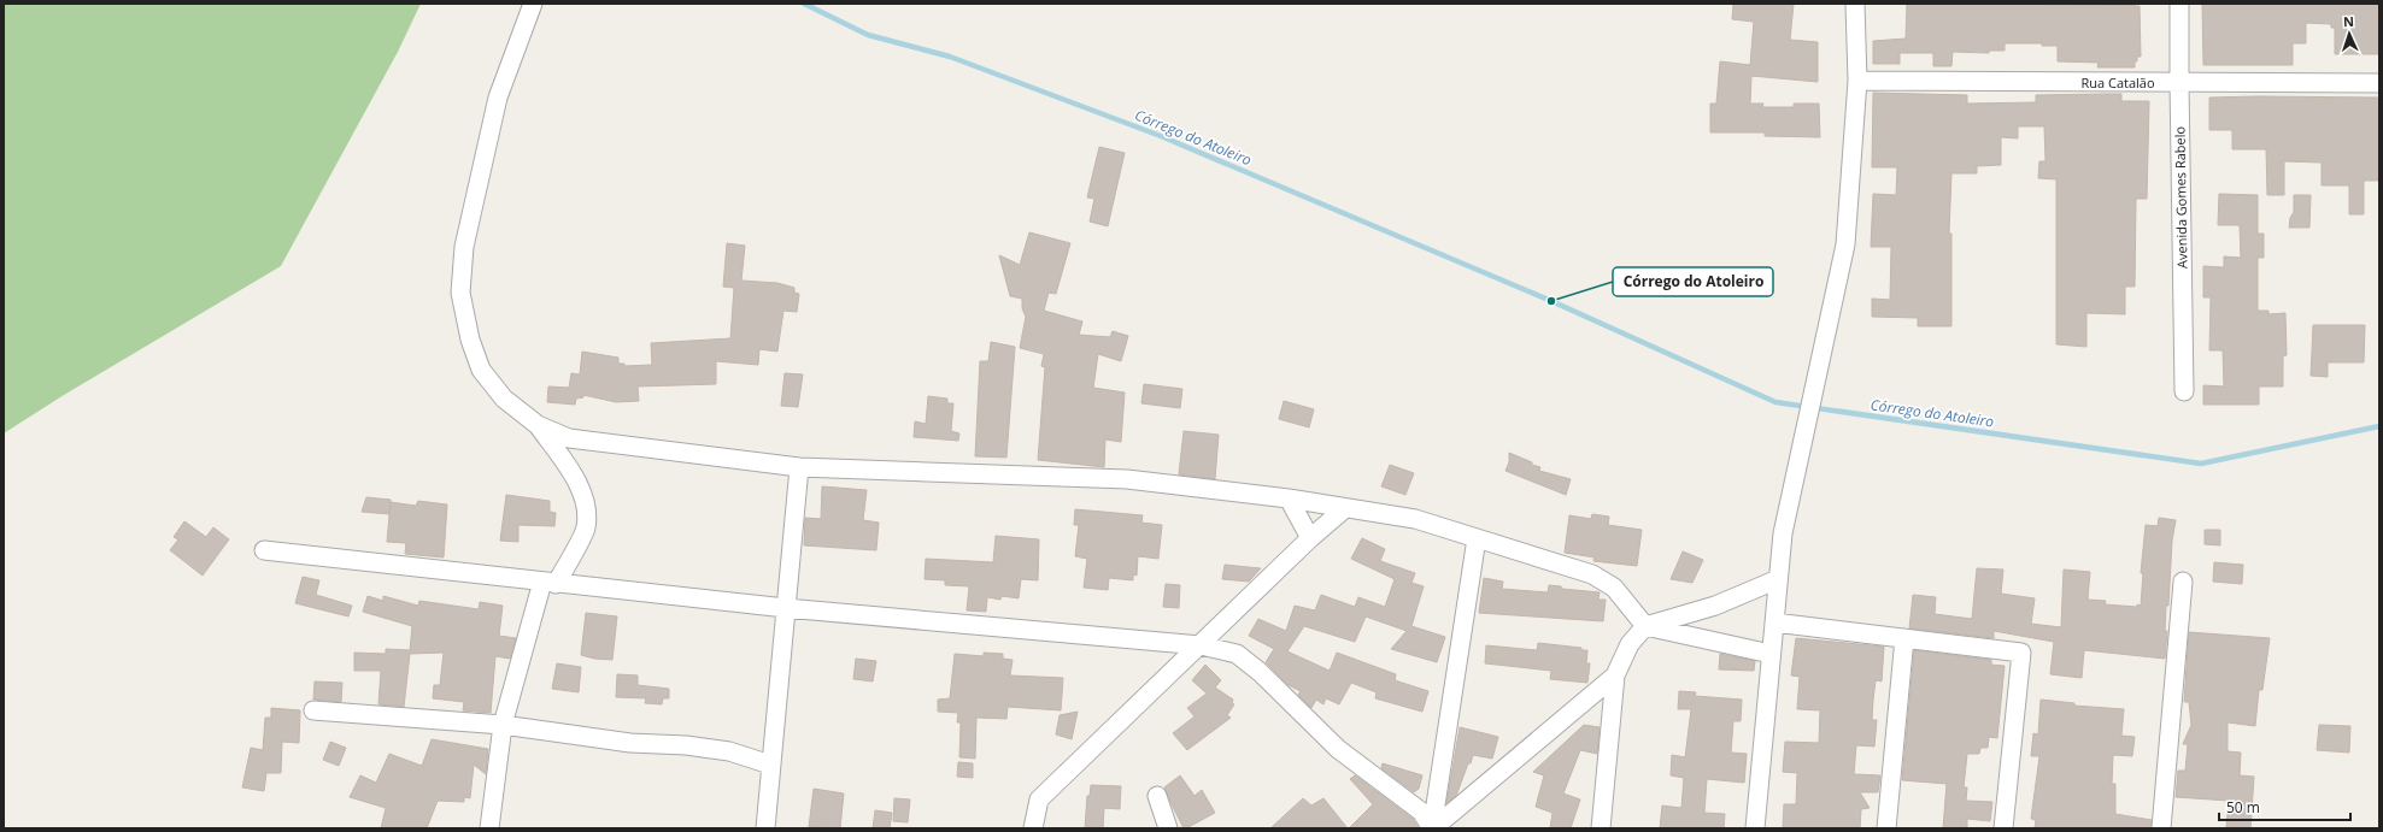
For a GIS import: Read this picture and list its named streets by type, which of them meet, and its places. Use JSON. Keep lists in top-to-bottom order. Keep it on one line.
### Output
{"streets":{"street":["Rua Catalão","Avenida Gomes Rabelo"]},"crossings":[["Rua Catalão","Avenida Gomes Rabelo"]],"water":["Córrego do Atoleiro"],"places":["Córrego do Atoleiro"],"scale_bar":"50 m","north":"top"}
